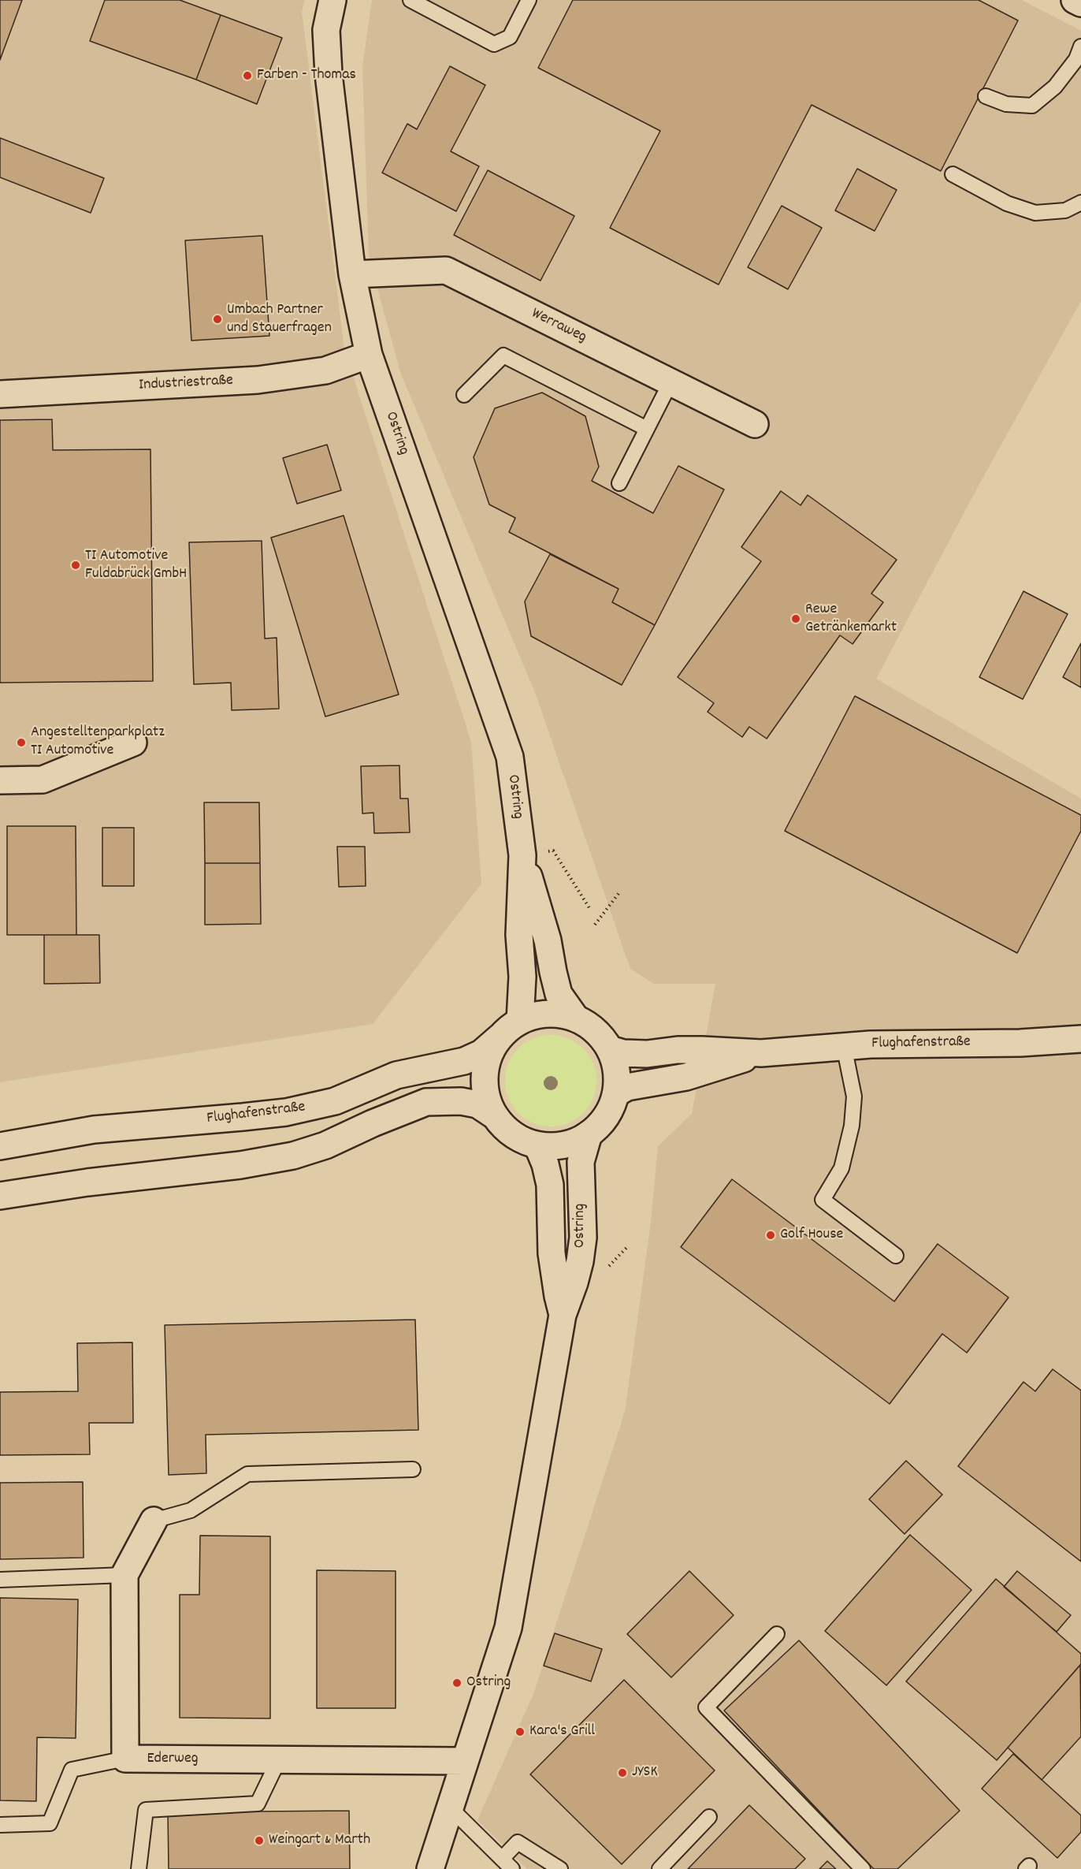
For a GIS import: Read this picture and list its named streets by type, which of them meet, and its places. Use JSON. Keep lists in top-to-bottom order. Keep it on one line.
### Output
{"streets":{"street":["Werraweg","Industriestraße","Ostring","Flughafenstraße","Ederweg"]},"crossings":[["Werraweg","Ostring"],["Industriestraße","Ostring"],["Ostring","Flughafenstraße"],["Ostring","Ederweg"]],"places":["Farben - Thomas","Umbach Partner und Stauerfragen","TI Automotive Fuldabrück GmbH","Rewe Getränkemarkt","Angestelltenparkplatz TI Automotive","Golf House","Ostring","Kara's Grill","JYSK","Weingart & Marth"]}
